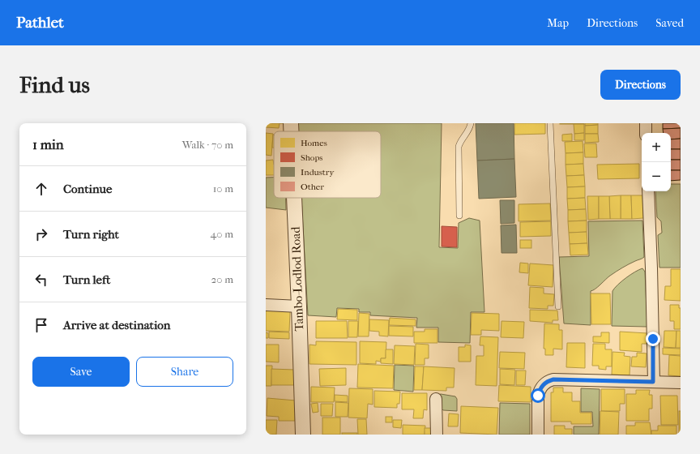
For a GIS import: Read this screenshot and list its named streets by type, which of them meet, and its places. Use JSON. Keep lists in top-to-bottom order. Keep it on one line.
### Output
{"streets":{"street":["Tambo-Lodlod Road"]},"legend":["Homes","Shops","Industry","Other"],"page":{"header":"Pathlet","nav":["Map","Directions","Saved"],"buttons":["Directions",["Save","Share"]],"title":"Find us","heading":["1 min","Walk · 70 m"],"map_buttons":["+","−"],"list":[["Continue","10 m"],["Turn right","40 m"],["Turn left","20 m"],"Arrive at destination"]}}
